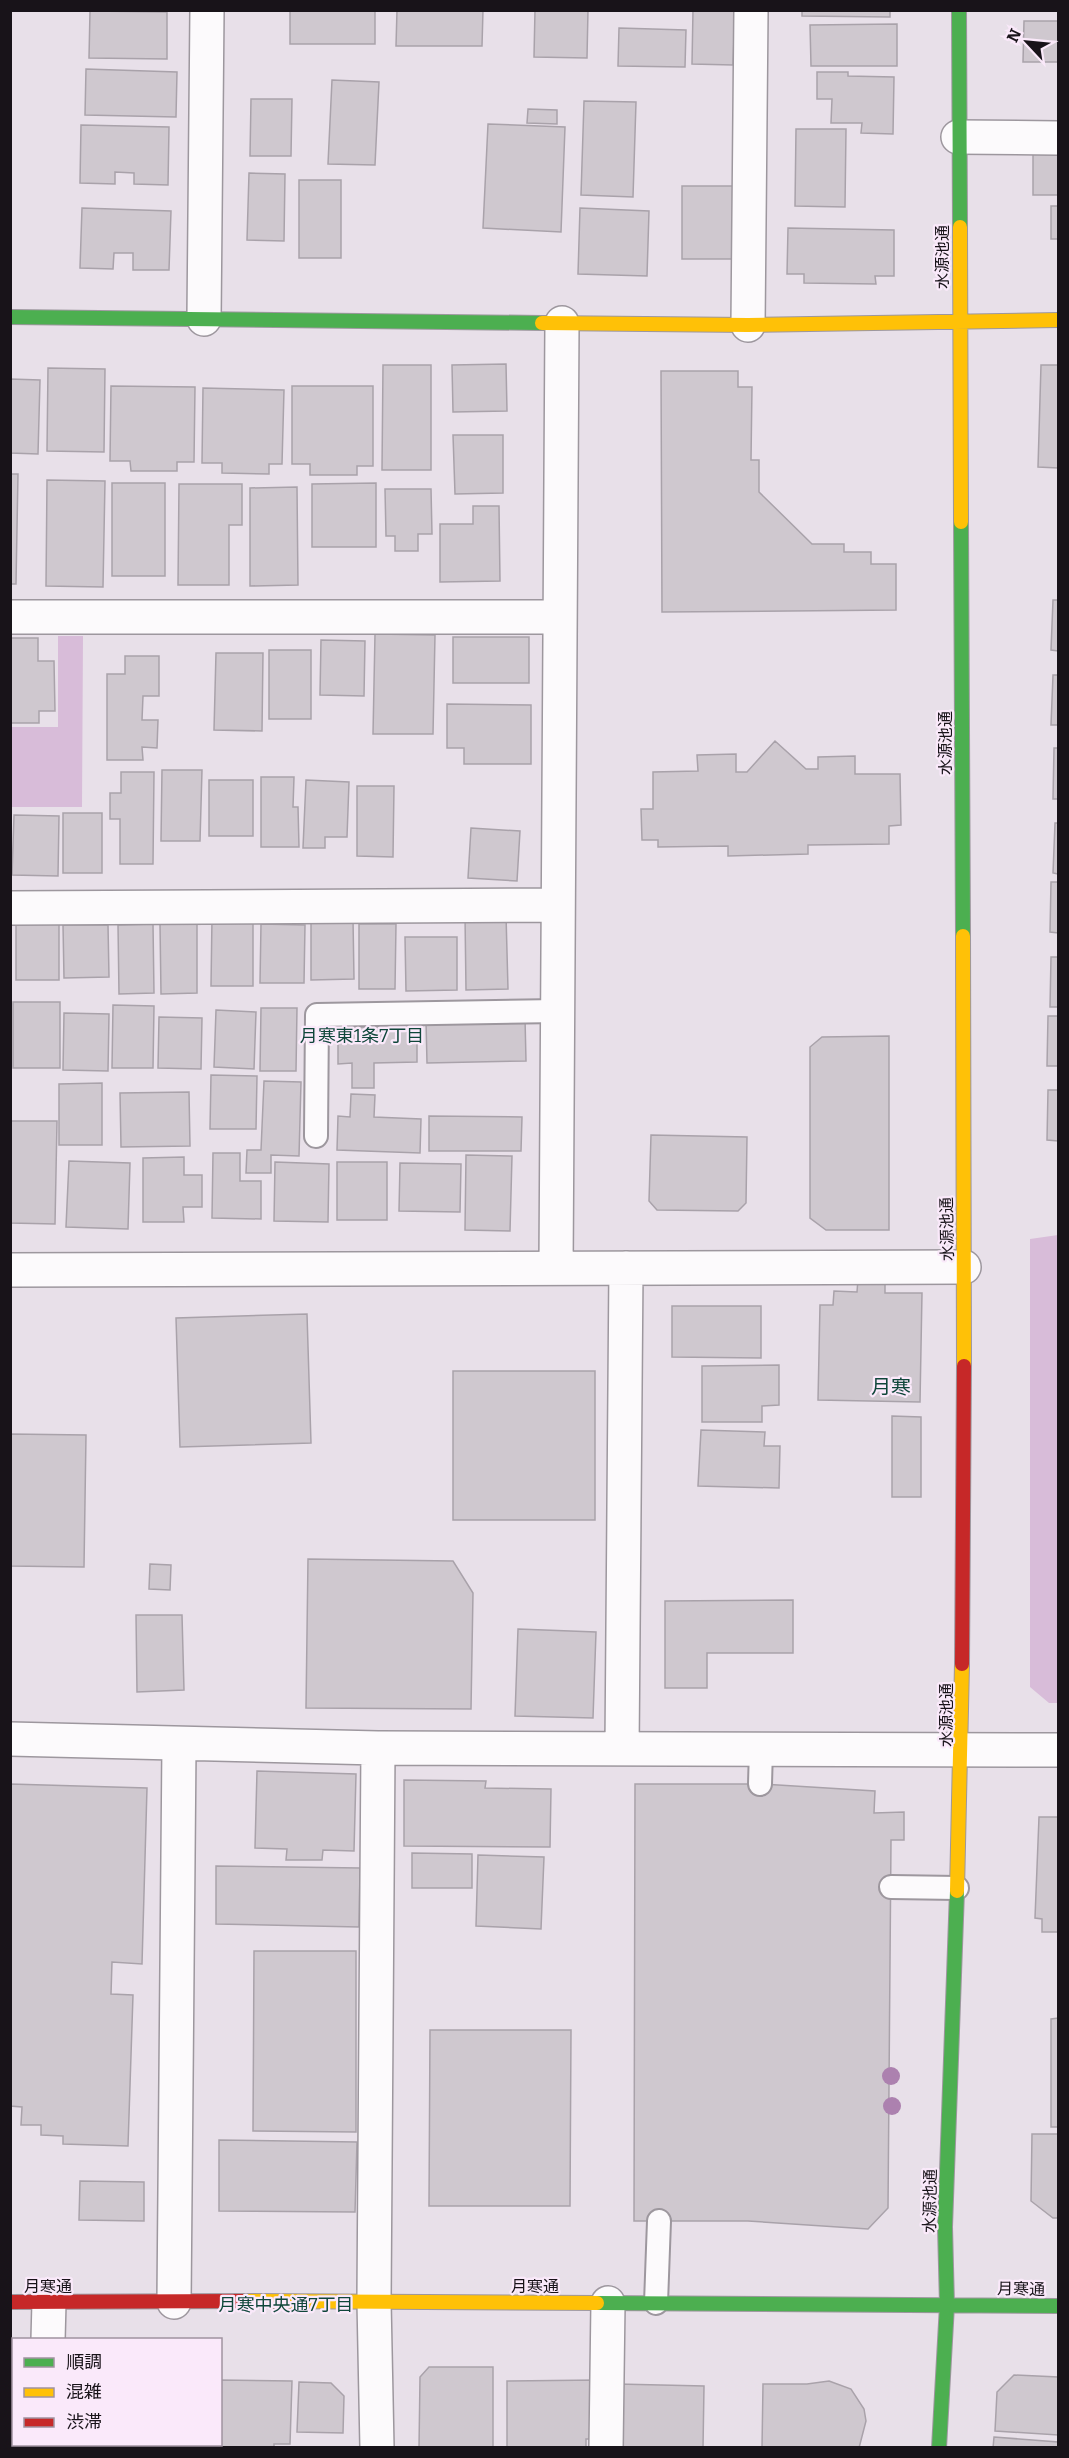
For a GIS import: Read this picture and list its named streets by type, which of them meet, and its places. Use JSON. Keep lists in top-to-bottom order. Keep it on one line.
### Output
{"streets":{"main road":["水源池通","月寒通"]},"crossings":[["水源池通","月寒通"]],"districts":["月寒東1条7丁目","月寒","月寒中央通7丁目"],"legend":["順調","混雑","渋滞"],"north":"top left"}
